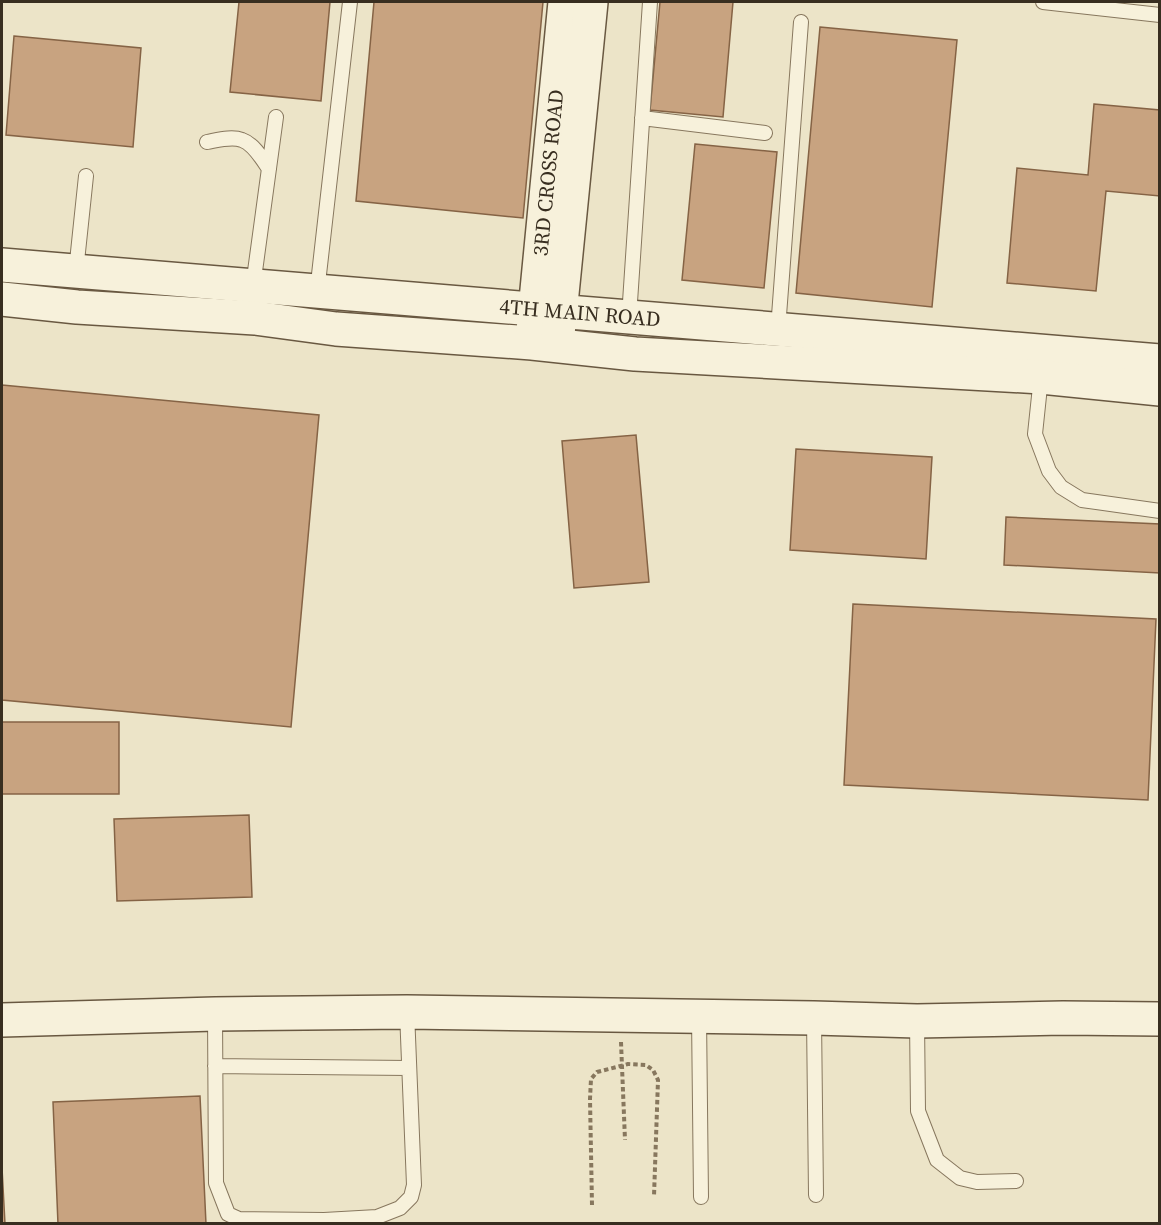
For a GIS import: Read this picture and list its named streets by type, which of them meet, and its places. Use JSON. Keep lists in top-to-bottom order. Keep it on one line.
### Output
{"streets":{"street":["3RD CROSS ROAD","4TH MAIN ROAD"]},"crossings":[["3RD CROSS ROAD","4TH MAIN ROAD"]]}
